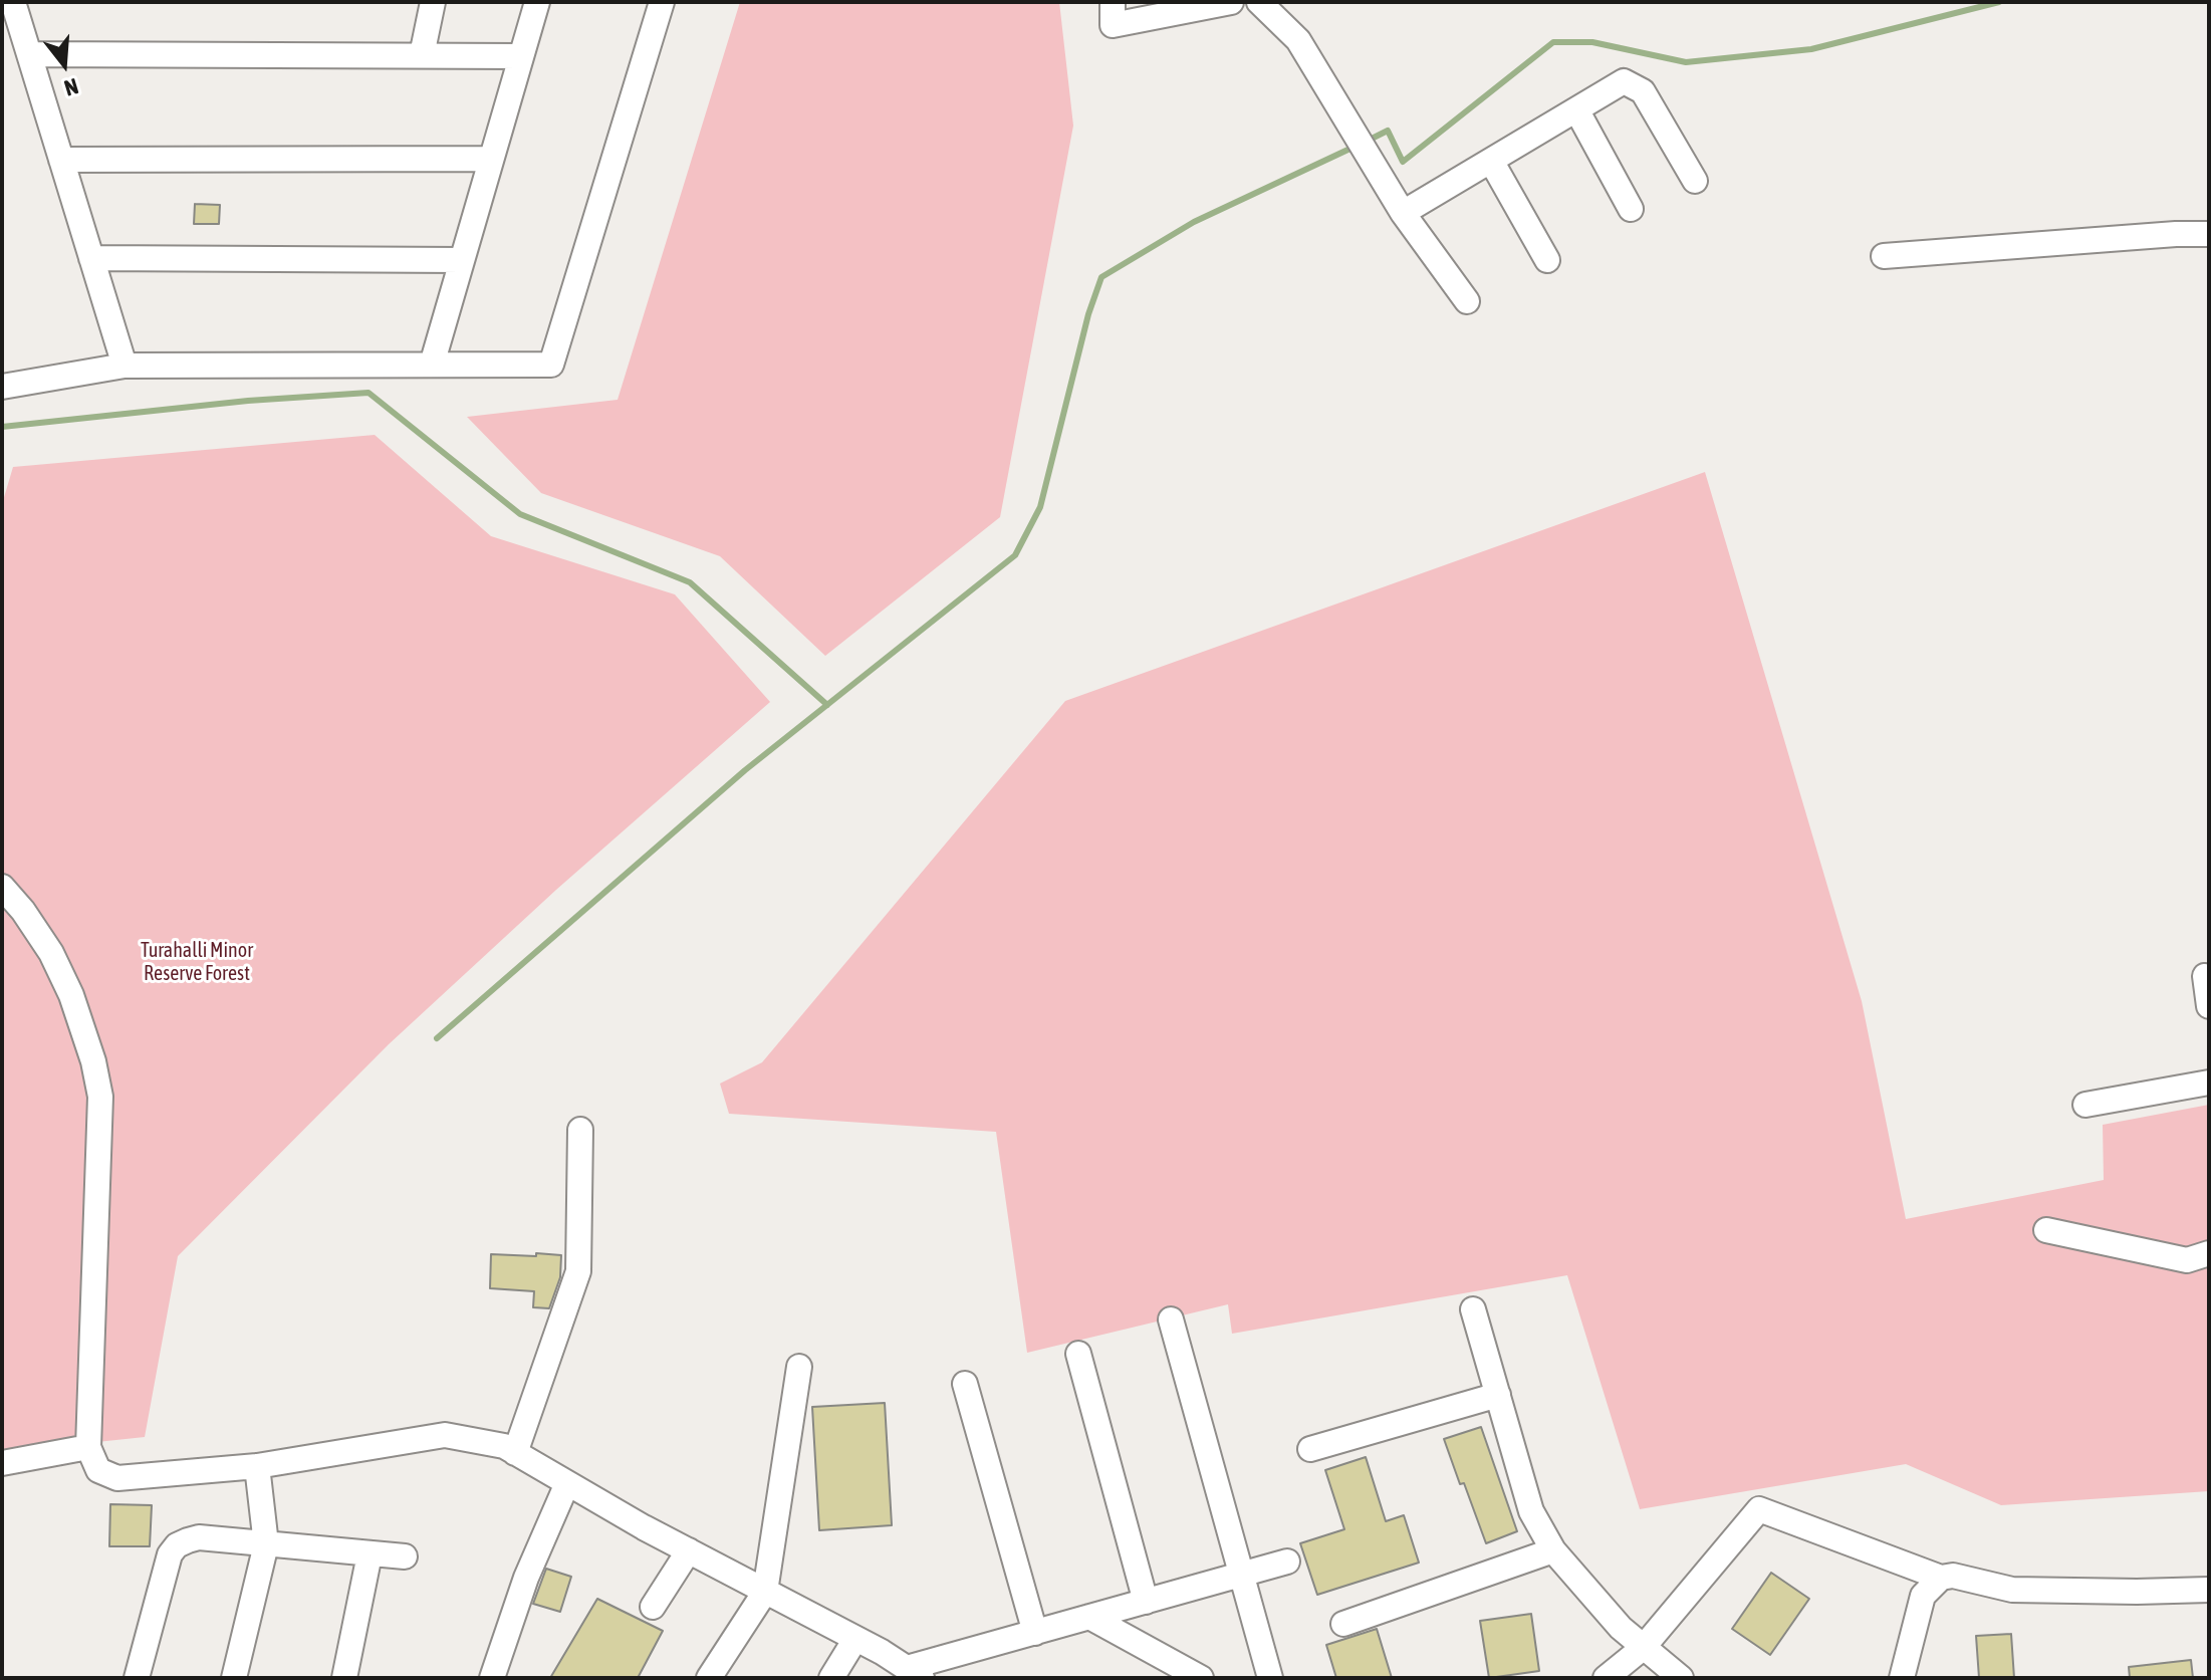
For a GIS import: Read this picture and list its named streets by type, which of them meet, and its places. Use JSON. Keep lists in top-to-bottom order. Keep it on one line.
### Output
{"parks":["Turahalli Minor Reserve Forest"],"north":"bottom"}
